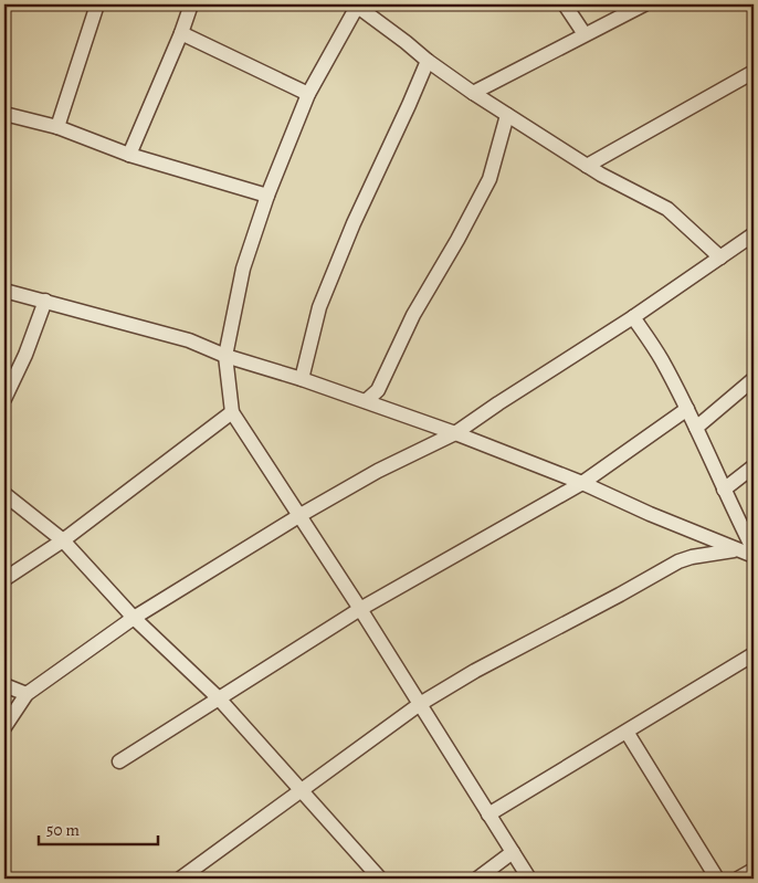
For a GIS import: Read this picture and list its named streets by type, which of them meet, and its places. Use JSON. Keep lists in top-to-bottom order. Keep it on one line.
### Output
{"scale_bar":"50 m"}
